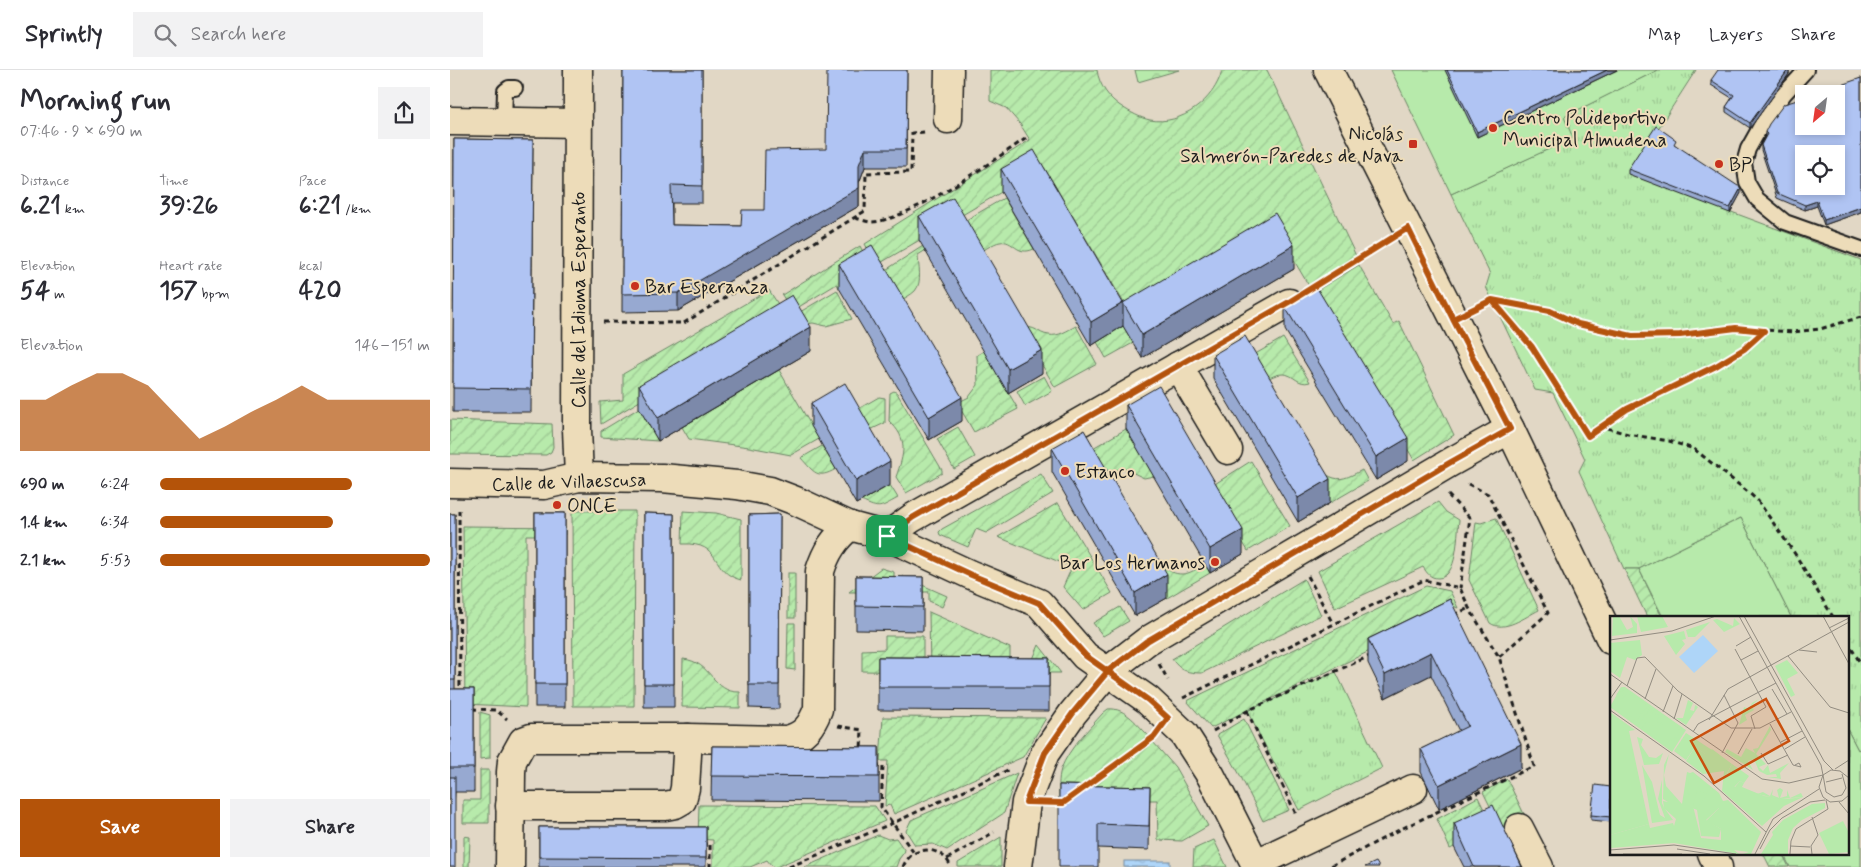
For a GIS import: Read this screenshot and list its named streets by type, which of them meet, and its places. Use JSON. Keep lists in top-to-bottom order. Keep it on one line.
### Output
{"streets":{"street":["Calle del Idioma Esperanto","Calle de Villaescusa"]},"crossings":[["Calle del Idioma Esperanto","Calle de Villaescusa"]],"places":{"other":["Centro Polideportivo Municipal Almudena","BP","Bar Esperanza","Estanco","ONCE","Bar Los Hermanos"],"transit":["Nicolás Salmerón-Paredes de Nava"]},"north":"bottom left","page":{"header":"Sprintly","search":"Search here","nav":["Map","Layers","Share"],"heading":["Morning run","07:46 · 9 × 690 m"],"stats":[["Distance","6.21 km"],["Time","39:26"],["Pace","6:21 /km"],["Elevation","54 m"],["Heart rate","157 bpm"],["kcal","420"]],"chart":["Elevation","146–151 m"],"list":[{"name":"690 m","note":"6:24"},{"name":"1.4 km","note":"6:34"},{"name":"2.1 km","note":"5:53"}],"buttons":["Save","Share"]}}
